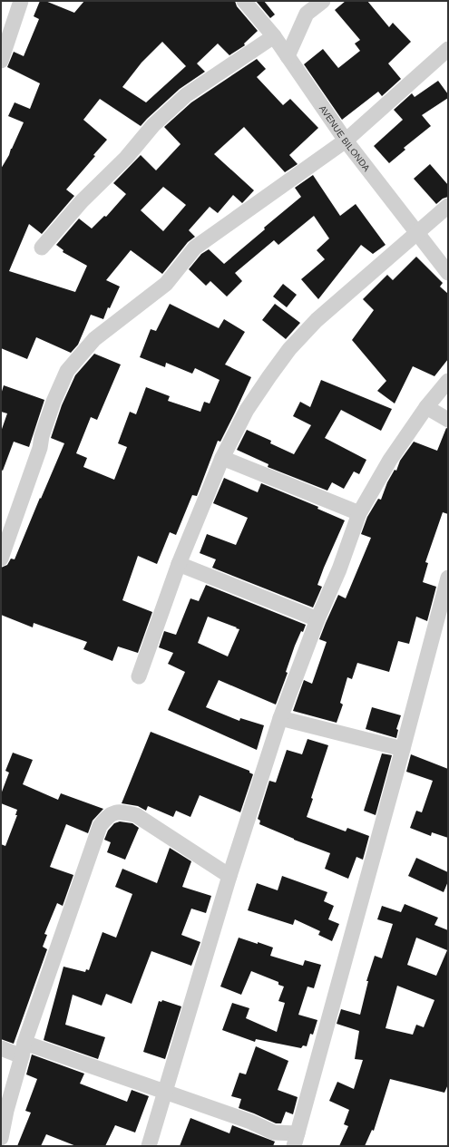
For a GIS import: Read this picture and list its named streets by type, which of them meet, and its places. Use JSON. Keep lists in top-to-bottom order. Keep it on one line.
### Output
{"streets":{"street":["AVENUE BILONDA"]}}
